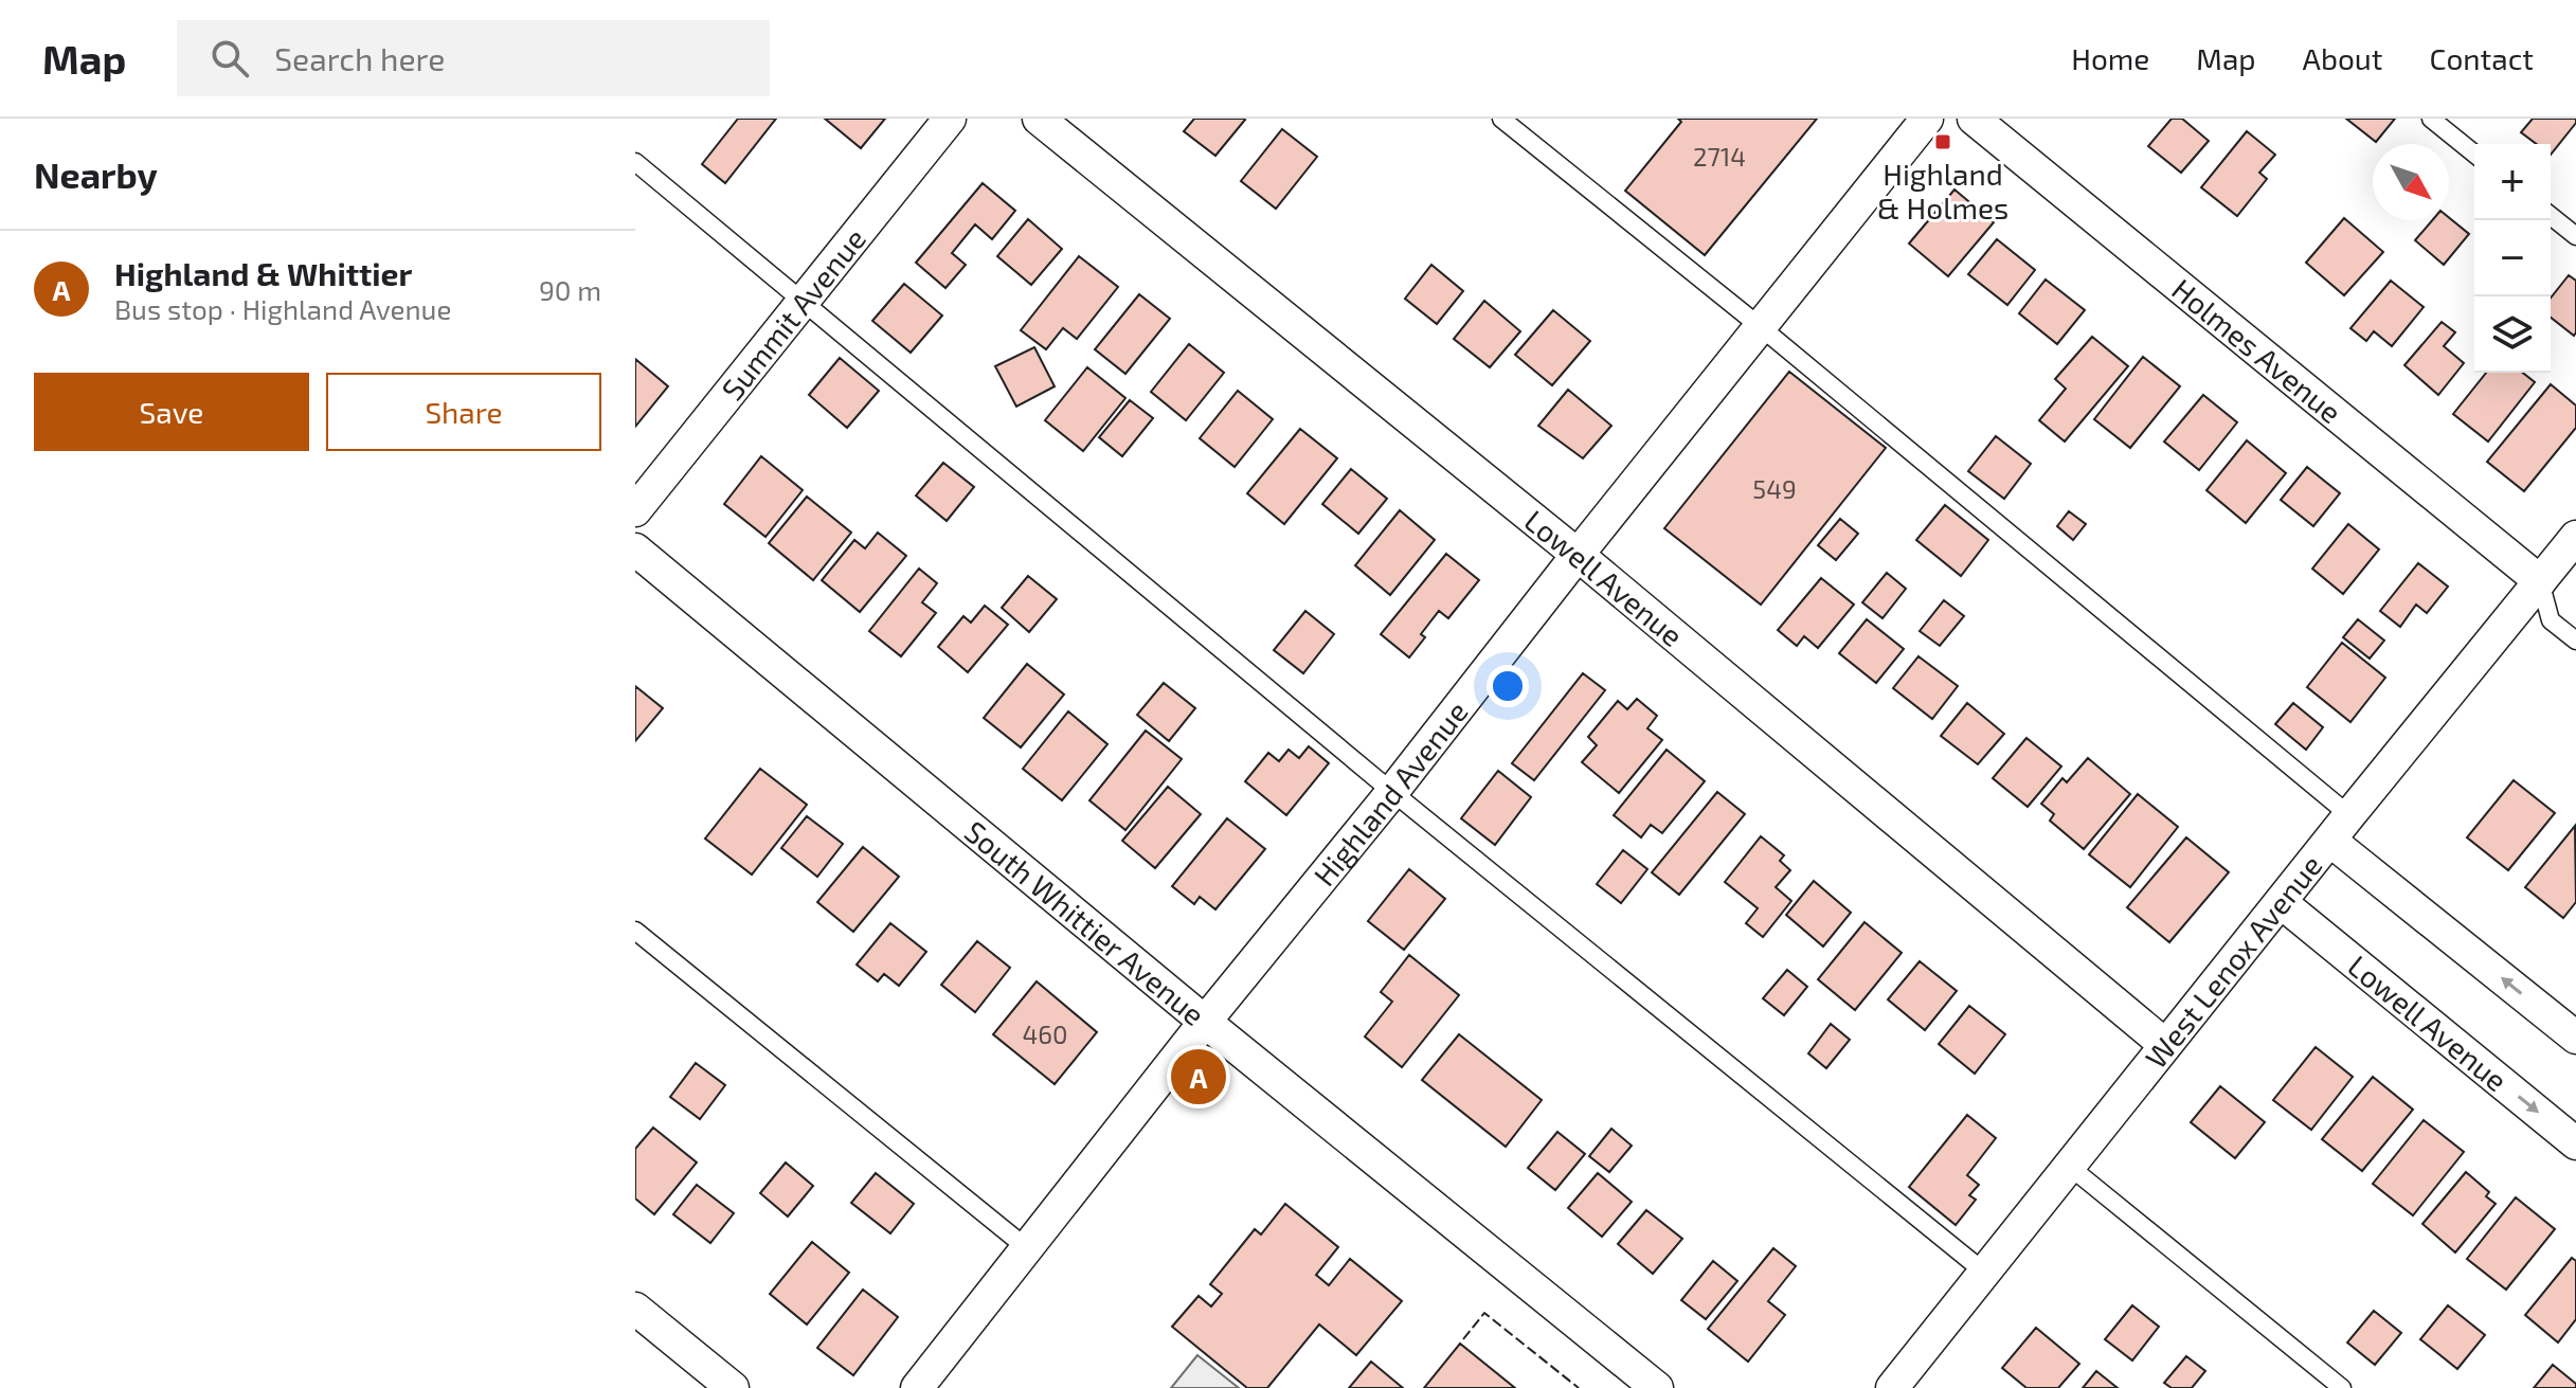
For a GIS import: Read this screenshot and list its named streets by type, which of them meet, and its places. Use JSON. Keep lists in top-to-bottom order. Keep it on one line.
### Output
{"streets":{"street":["Summit Avenue","Holmes Avenue","Lowell Avenue","Highland Avenue","South Whittier Avenue","West Lenox Avenue"]},"crossings":[["Holmes Avenue","West Lenox Avenue"],["Lowell Avenue","Highland Avenue"],["Lowell Avenue","West Lenox Avenue"],["Highland Avenue","South Whittier Avenue"]],"places":{"transit":["Highland & Holmes"]},"house_numbers":["2714","549","460"],"north":"bottom right","page":{"header":"Map","search":"Search here","nav":["Home","Map","About","Contact"],"heading":"Nearby","map_buttons":["+","−"],"list":[{"mark":"A","name":"Highland & Whittier","note":"Bus stop · Highland Avenue","value":"90 m"}],"buttons":["Save","Share"],"pins":"A"}}
